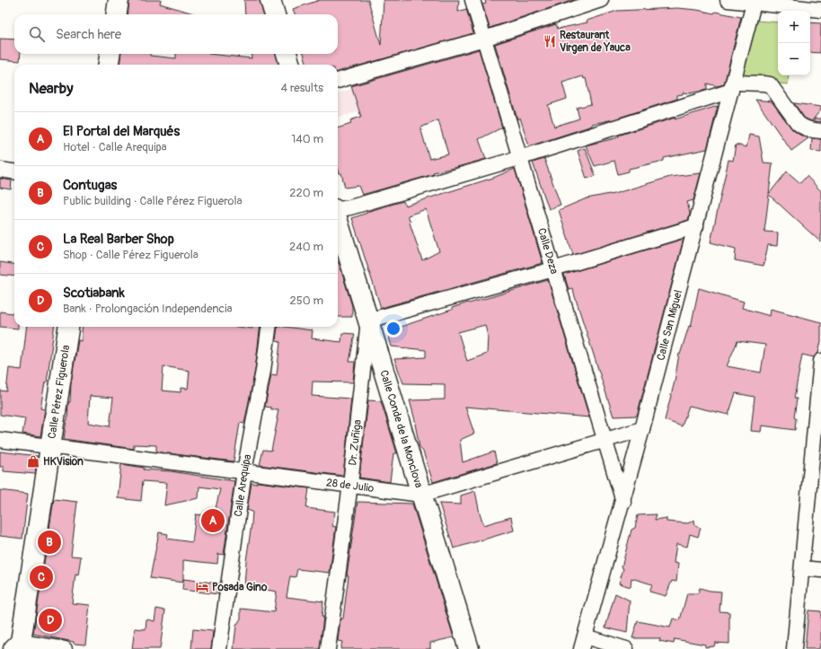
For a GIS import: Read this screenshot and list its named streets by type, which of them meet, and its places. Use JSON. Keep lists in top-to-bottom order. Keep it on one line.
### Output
{"streets":{"street":["Calle Deza","Calle San Miguel","Calle Pérez Figuerola","Calle Conde de la Monclova","Dr. Zuñiga","28 de Julio","Calle Arequipa"]},"crossings":[["Calle Deza","Calle San Miguel"],["Calle Deza","28 de Julio"],["Calle San Miguel","28 de Julio"],["Calle Pérez Figuerola","28 de Julio"],["Calle Conde de la Monclova","Dr. Zuñiga"],["Calle Conde de la Monclova","28 de Julio"],["Dr. Zuñiga","28 de Julio"],["28 de Julio","Calle Arequipa"]],"places":{"restaurant":["Restaurant Virgen de Yauca"],"shop":["HKVision"],"hotel":["Posada Gino"]},"page":{"map_buttons":["+","−"],"search":"Search here","heading":["Nearby","4 results"],"list":[{"mark":"A","name":"El Portal del Marqués","note":"Hotel · Calle Arequipa","value":"140 m"},{"mark":"B","name":"Contugas","note":"Public building · Calle Pérez Figuerola","value":"220 m"},{"mark":"C","name":"La Real Barber Shop","note":"Shop · Calle Pérez Figuerola","value":"240 m"},{"mark":"D","name":"Scotiabank","note":"Bank · Prolongación Independencia","value":"250 m"}],"pins":["A","B","C","D"]}}
